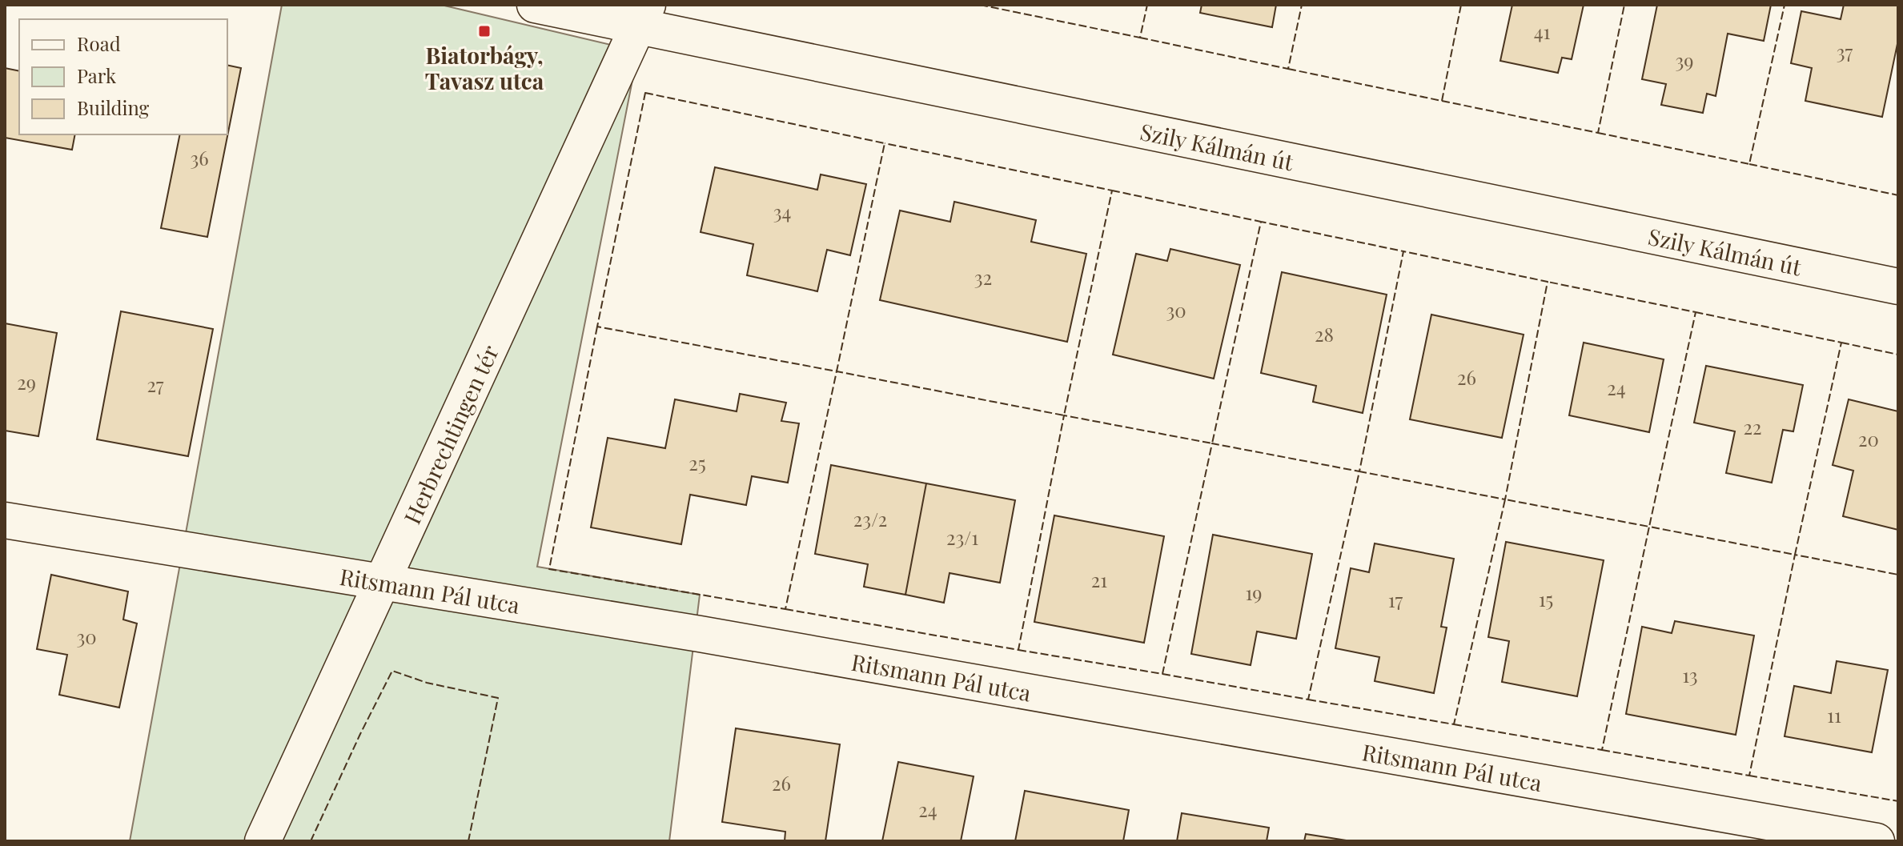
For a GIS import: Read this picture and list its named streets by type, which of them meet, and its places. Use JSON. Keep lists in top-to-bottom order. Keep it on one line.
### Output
{"streets":{"street":["Szily Kálmán út","Herbrechtingen tér","Ritsmann Pál utca"]},"crossings":[["Szily Kálmán út","Herbrechtingen tér"],["Herbrechtingen tér","Ritsmann Pál utca"]],"places":{"transit":["Biatorbágy, Tavasz utca"]},"house_numbers":["41","37","39","36","34","32","30","28","26","29","27","24","22","20","25","23/2","23/1","21","19","15","17","30","13","11","26","24"],"legend":["Road","Park","Building"]}
